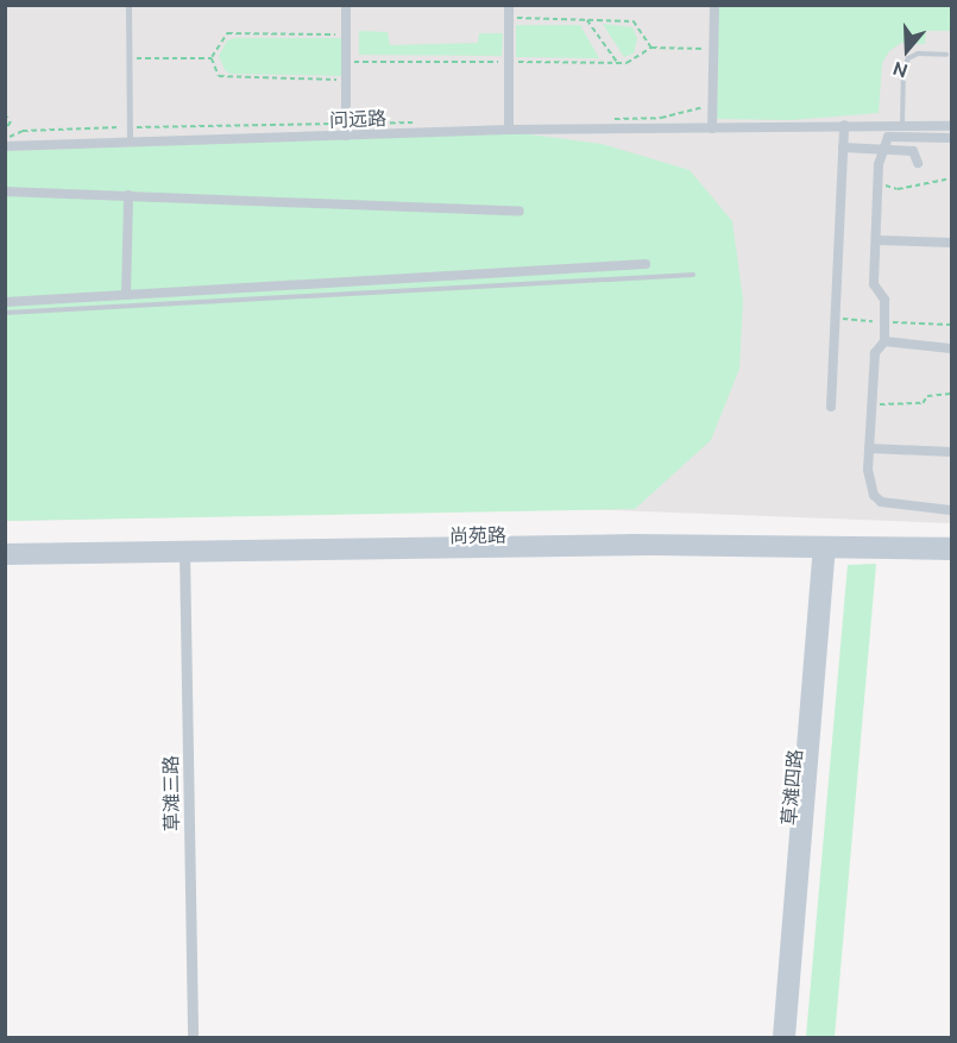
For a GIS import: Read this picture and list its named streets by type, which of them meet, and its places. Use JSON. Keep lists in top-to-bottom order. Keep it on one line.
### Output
{"streets":{"main road":["尚苑路","草滩四路"],"street":["问远路","草滩三路"]},"crossings":[["尚苑路","草滩四路"],["尚苑路","草滩三路"]],"north":"bottom"}
